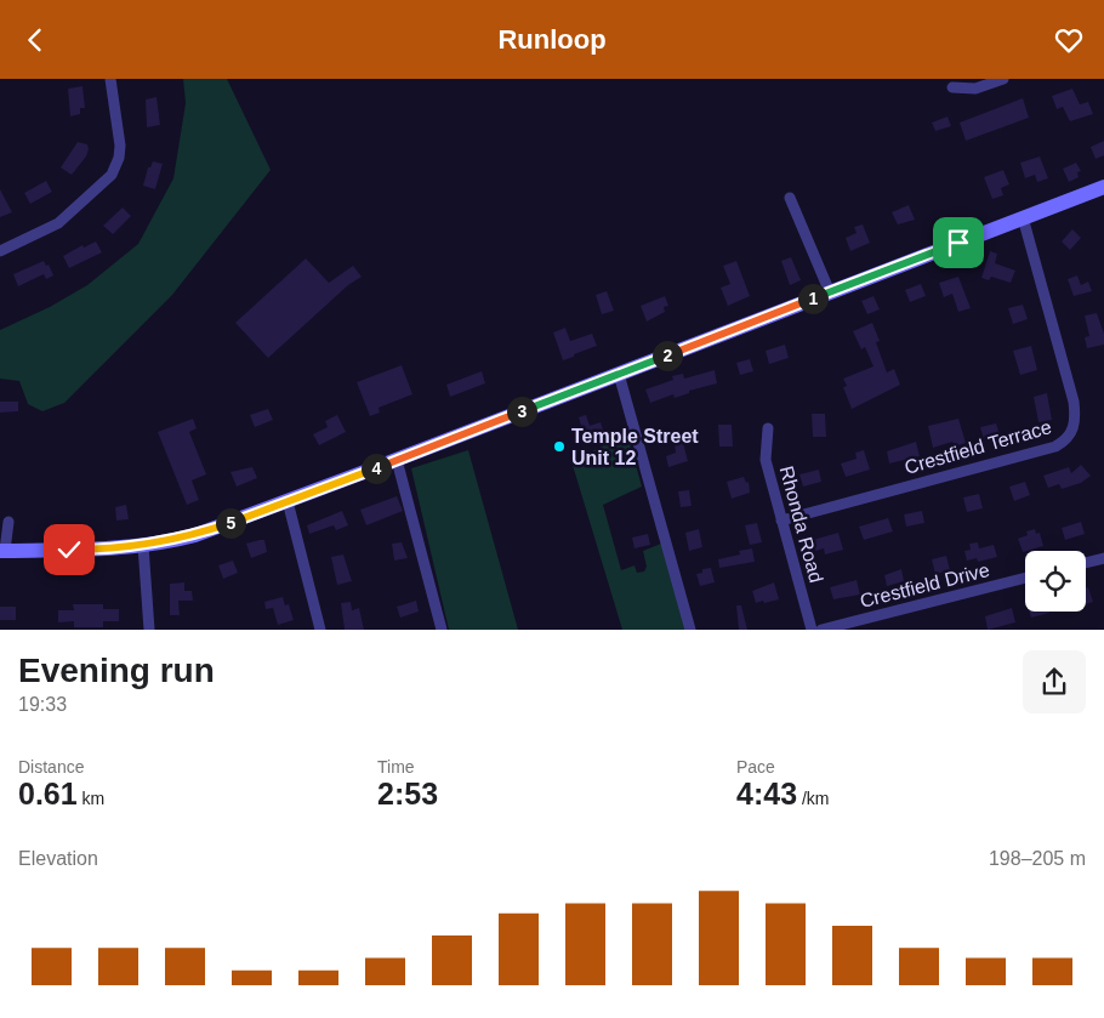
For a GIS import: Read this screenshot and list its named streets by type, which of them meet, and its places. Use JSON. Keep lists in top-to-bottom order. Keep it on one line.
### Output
{"streets":{"street":["Crestfield Terrace","Rhonda Road","Crestfield Drive"]},"crossings":[["Crestfield Terrace","Rhonda Road"]],"places":["Temple Street Unit 12"],"page":{"header":"Runloop","pins":["1","2","3","4","5"],"heading":["Evening run","19:33"],"stats":[["Distance","0.61 km"],["Time","2:53"],["Pace","4:43 /km"]],"chart":["Elevation","198–205 m"]}}
